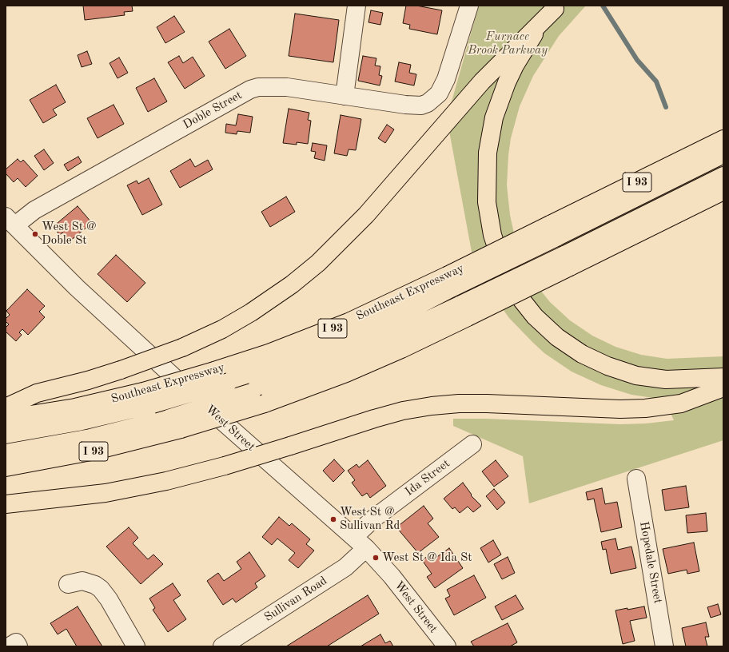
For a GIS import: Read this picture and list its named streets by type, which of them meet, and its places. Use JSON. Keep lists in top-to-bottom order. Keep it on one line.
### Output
{"streets":{"main road":["I 93","Southeast Expressway"],"street":["Doble Street","West Street","Ida Street","Hopedale Street","Sullivan Road"]},"crossings":[["Doble Street","West Street"],["I 93","Southeast Expressway"],["West Street","Ida Street"],["West Street","Sullivan Road"],["Ida Street","Sullivan Road"]],"parks":["Furnace Brook Parkway"],"places":["West St @ Doble St","West St @ Sullivan Rd","West St @ Ida St"]}
